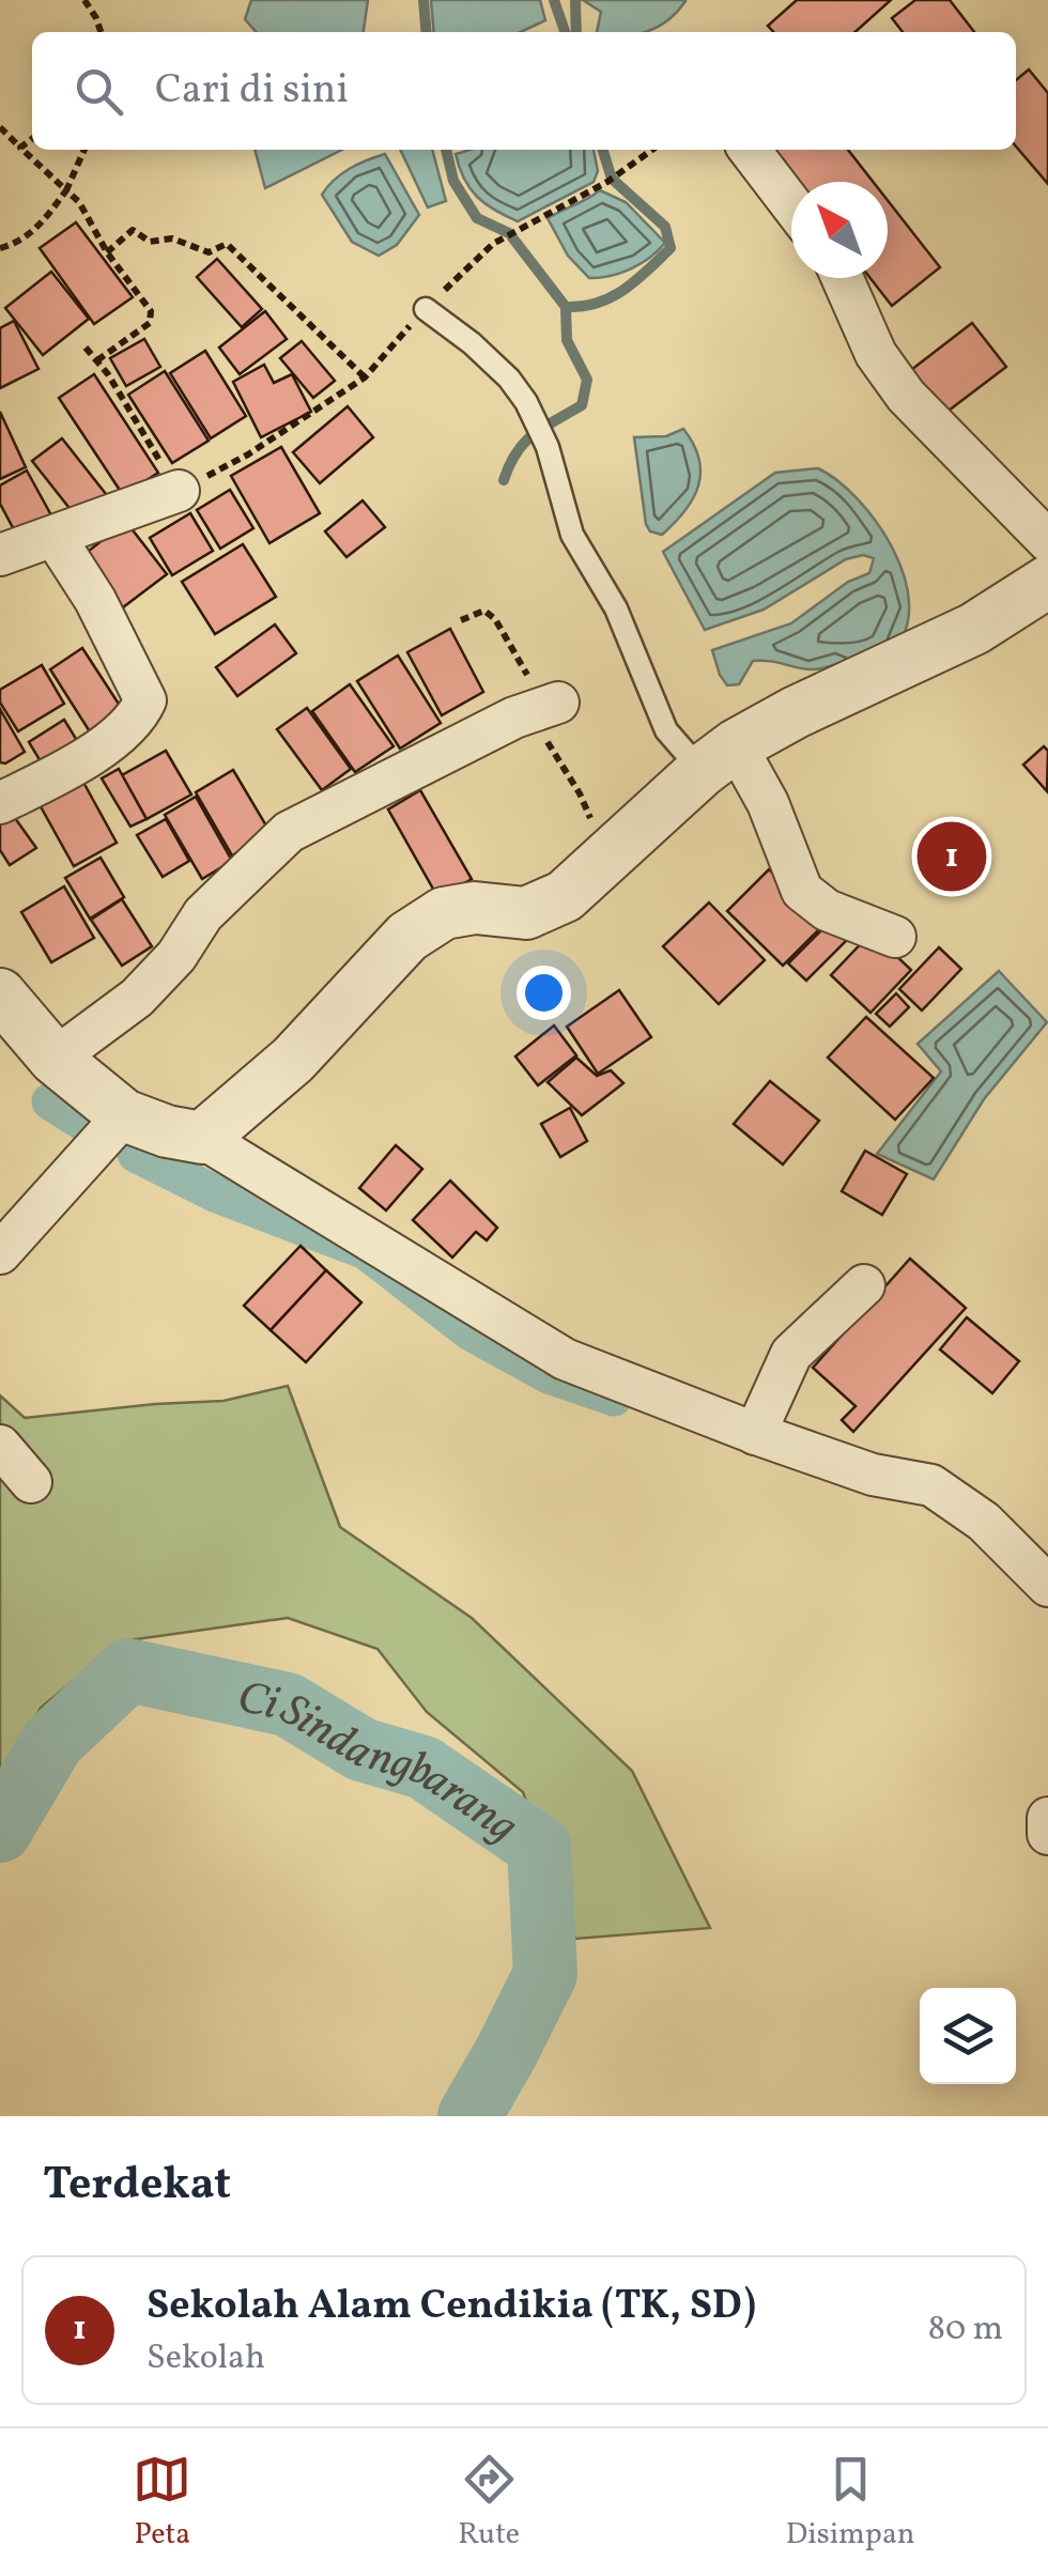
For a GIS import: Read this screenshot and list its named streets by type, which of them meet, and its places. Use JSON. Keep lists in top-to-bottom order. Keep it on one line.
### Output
{"water":["Ci Sindangbarang"],"north":"top left","page":{"search":"Cari di sini","pins":"1","heading":"Terdekat","list":[{"mark":"1","name":"Sekolah Alam Cendikia (TK, SD)","note":"Sekolah","value":"80 m"}],"nav":["Peta","Rute","Disimpan"]}}
